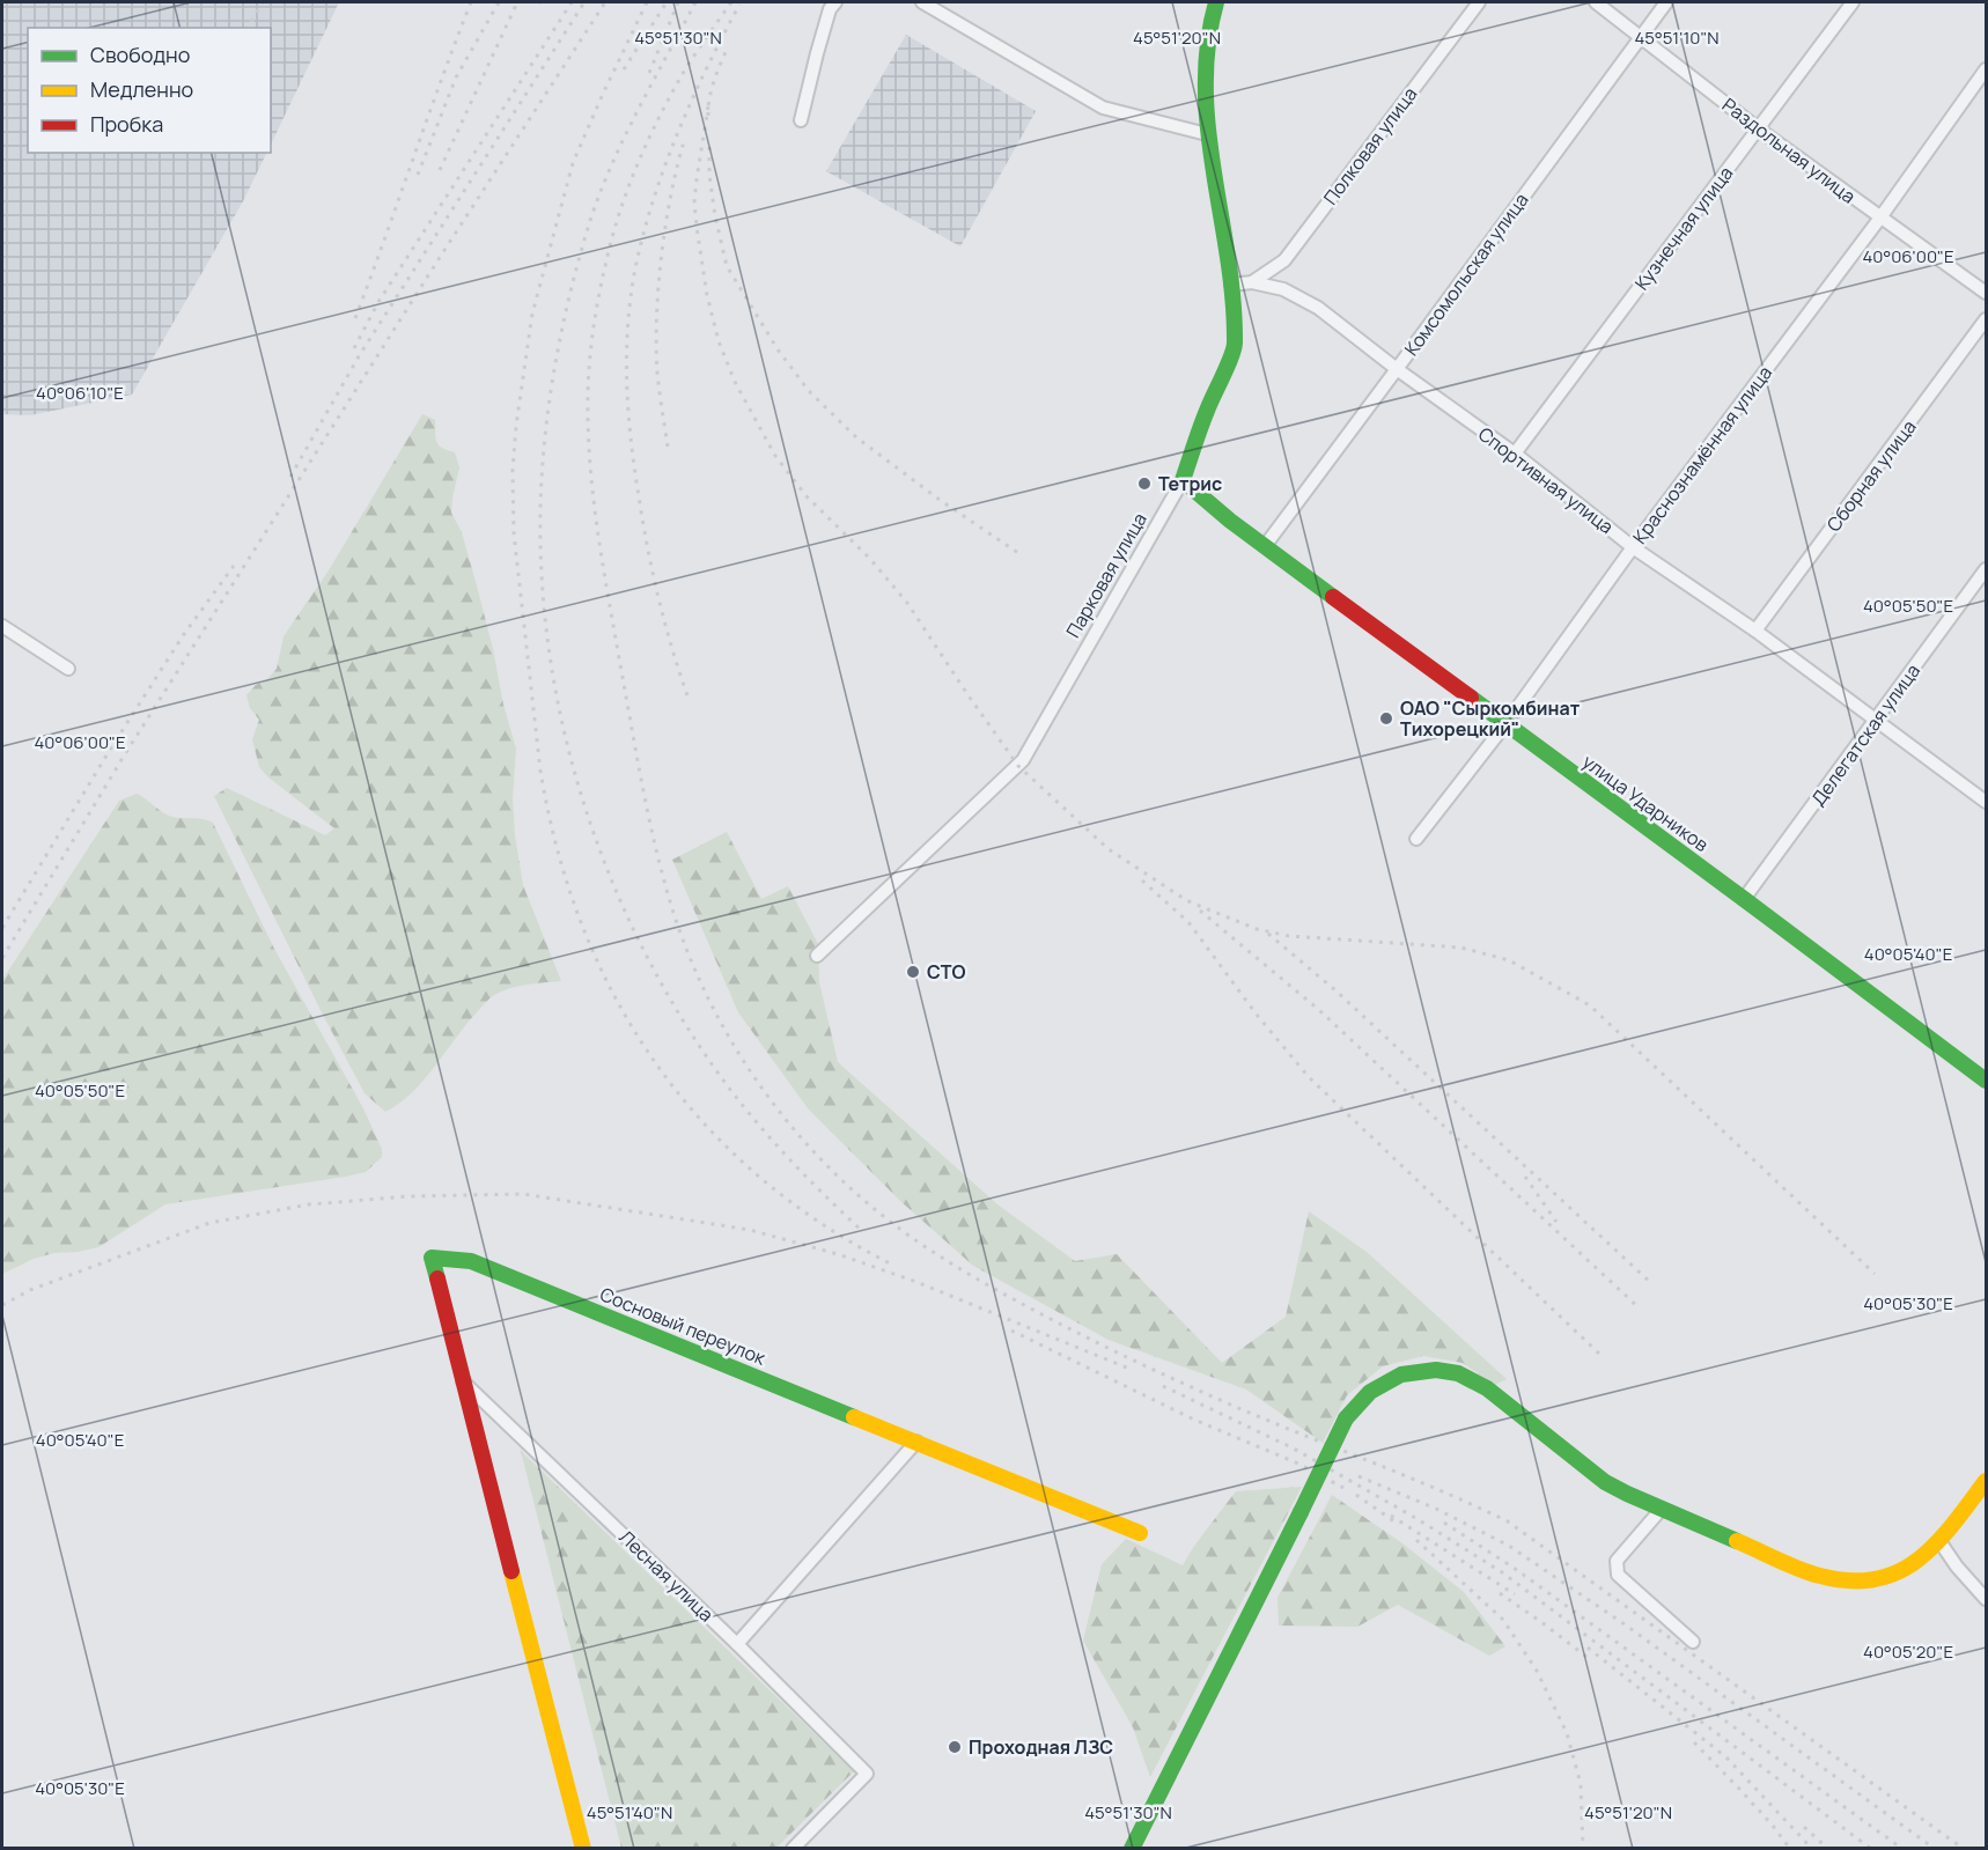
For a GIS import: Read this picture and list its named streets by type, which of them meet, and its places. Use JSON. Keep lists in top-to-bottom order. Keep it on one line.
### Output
{"streets":{"main road":["Парковая улица","улица Ударников","Сосновый переулок"],"street":["Полковая улица","Раздольная улица","Кузнечная улица","Комсомольская улица","Краснознамённая улица","Сборная улица","Спортивная улица","Делегатская улица","Лесная улица"]},"crossings":[["Полковая улица","Спортивная улица"],["Раздольная улица","Кузнечная улица"],["Раздольная улица","Комсомольская улица"],["Раздольная улица","Краснознамённая улица"],["Кузнечная улица","Спортивная улица"],["Комсомольская улица","Спортивная улица"],["Комсомольская улица","улица Ударников"],["Краснознамённая улица","Спортивная улица"],["Краснознамённая улица","улица Ударников"],["Сборная улица","Спортивная улица"],["Спортивная улица","Парковая улица"],["Спортивная улица","Делегатская улица"],["Парковая улица","улица Ударников"],["Делегатская улица","улица Ударников"],["Сосновый переулок","Лесная улица"]],"places":["Тетрис","ОАО \"Сыркомбинат Тихорецкий\"","СТО","Проходная ЛЗС"],"legend":["Свободно","Медленно","Пробка"],"coordinates":["45°51'30\"N","45°51'20\"N","45°51'10\"N","40°06'00\"E","40°06'10\"E","40°05'50\"E","40°05'40\"E","40°05'30\"E","40°05'20\"E","45°51'40\"N"]}
